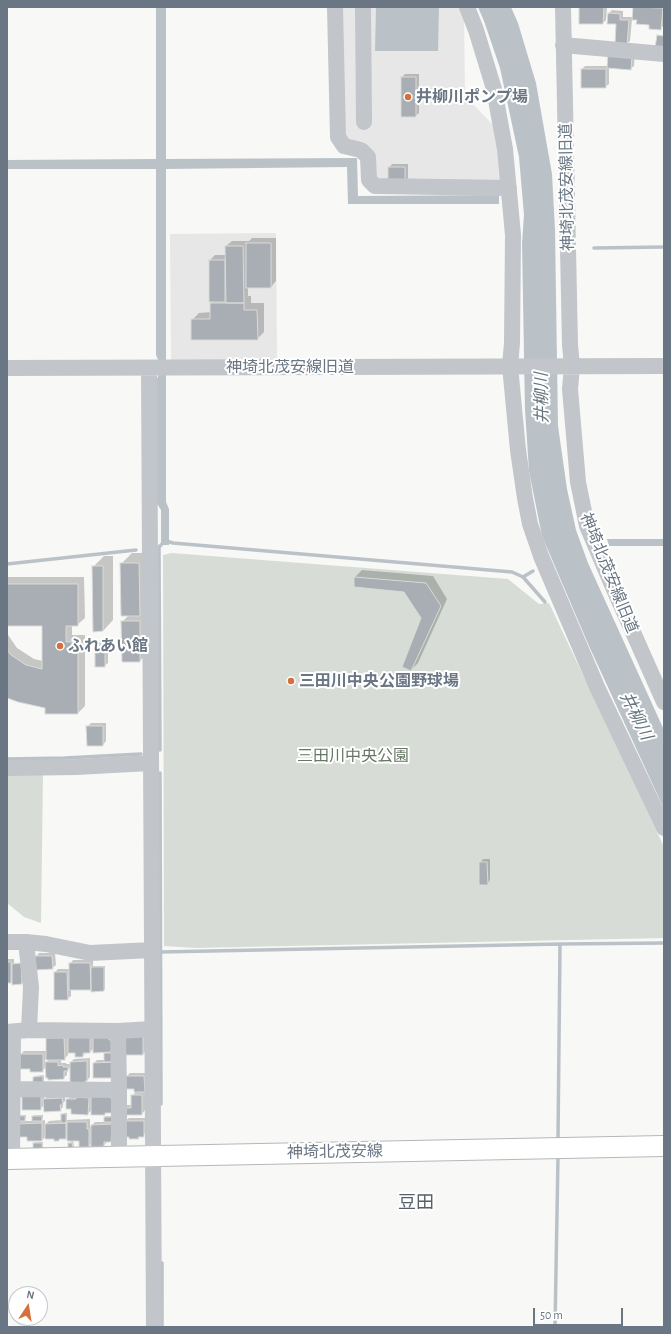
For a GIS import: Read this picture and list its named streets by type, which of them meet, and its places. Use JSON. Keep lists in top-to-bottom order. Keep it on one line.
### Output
{"streets":{"main road":["神埼北茂安線"],"street":["神埼北茂安線旧道"]},"districts":["豆田"],"water":["井柳川"],"parks":["三田川中央公園"],"places":["井柳川ポンプ場","ふれあい館","三田川中央公園野球場"],"scale_bar":"50 m","north":"top"}
